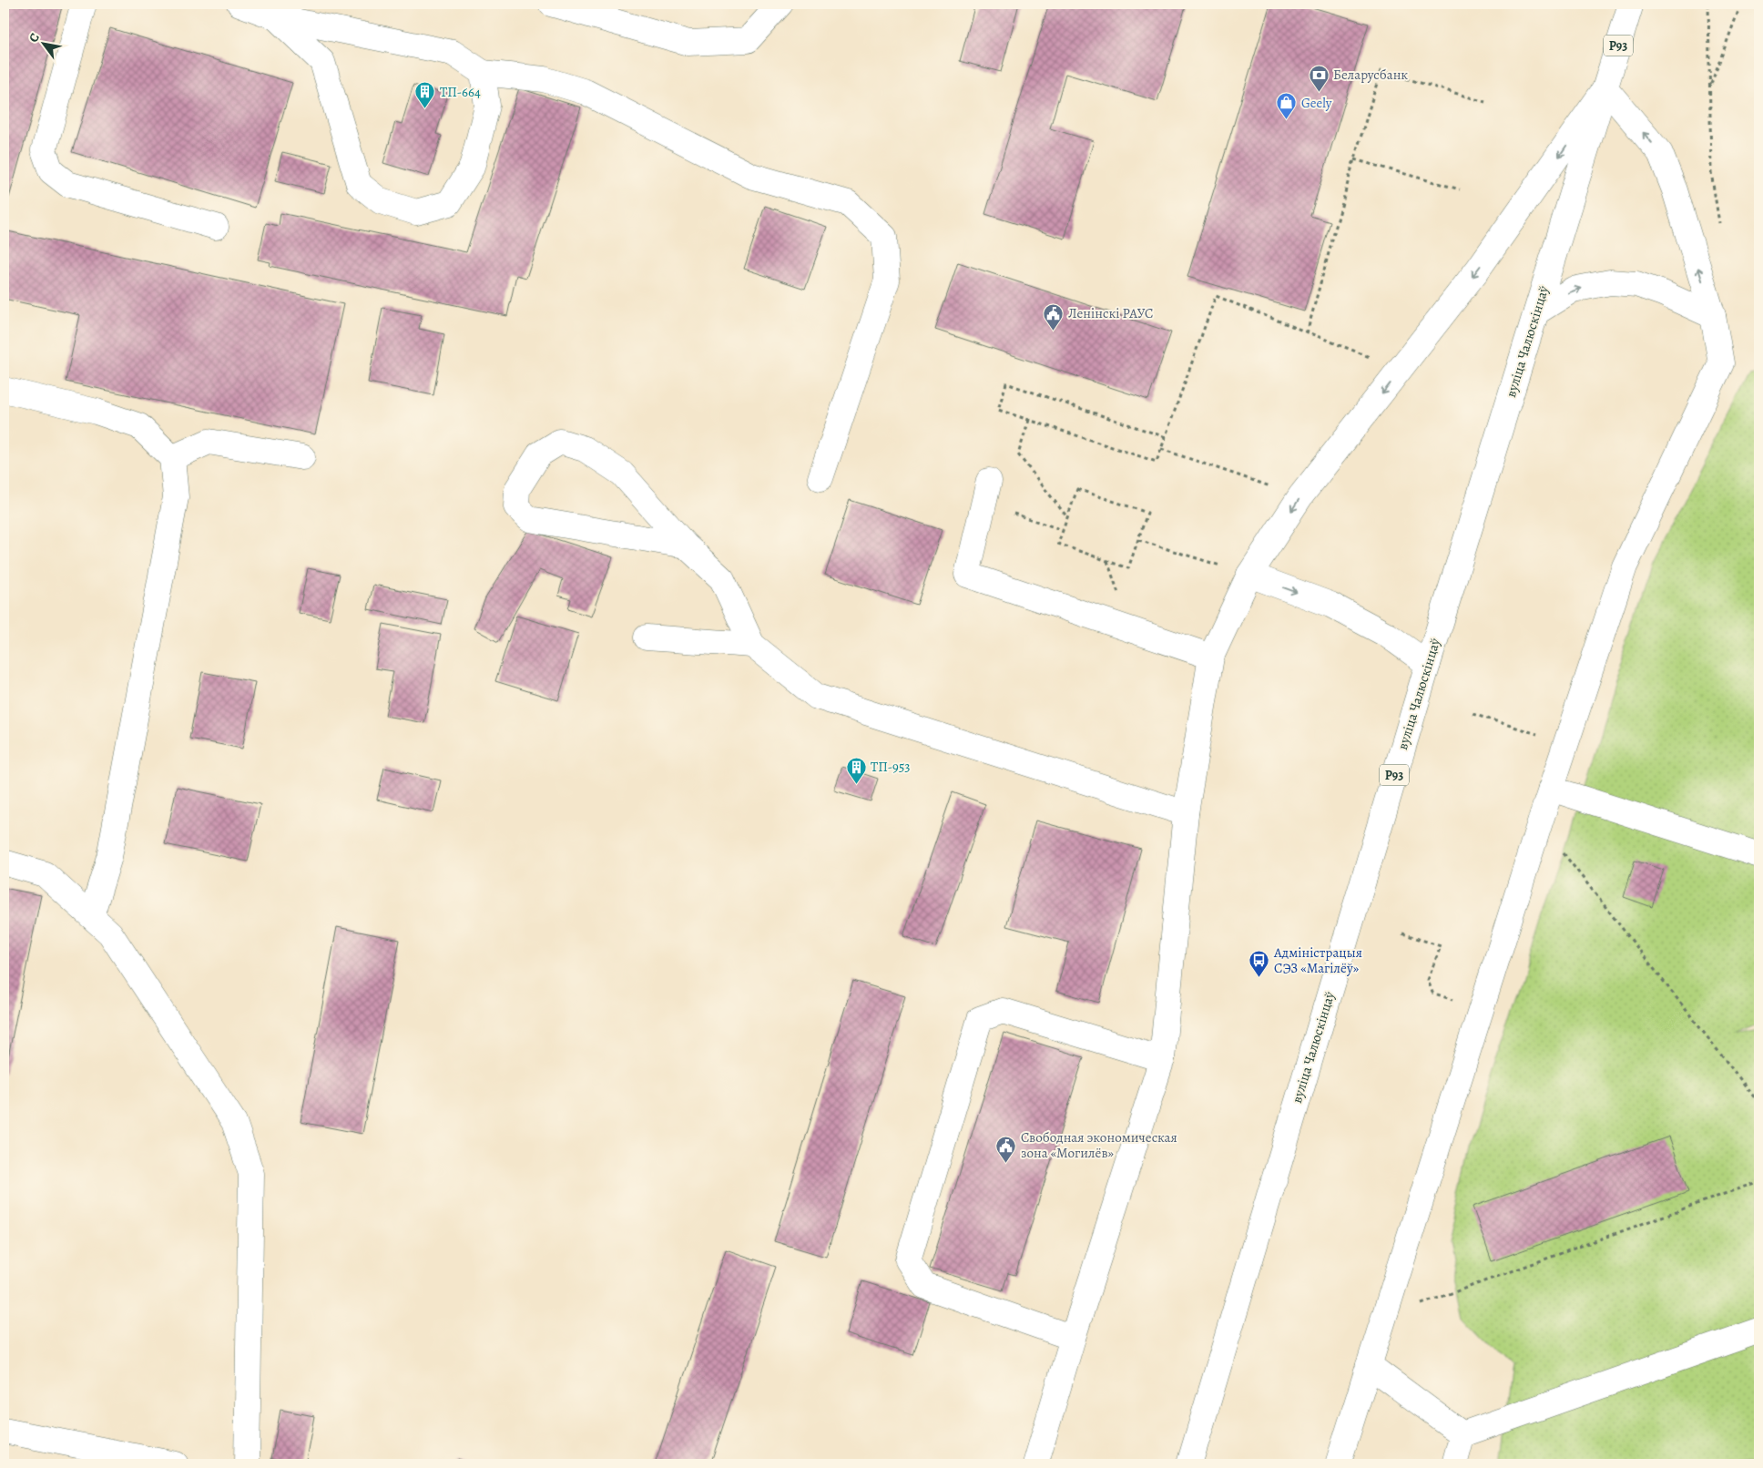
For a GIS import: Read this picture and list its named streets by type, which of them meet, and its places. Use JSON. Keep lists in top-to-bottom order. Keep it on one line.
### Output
{"streets":{"street":["Р93","вуліца Чалюскінцаў"]},"places":{"bank":["Беларусбанк"],"building":["ТП-664","ТП-953"],"shop":["Geely"],"public building":["Ленінскі РАУС","Свободная экономическая зона «Могилёв»"],"bus stop":["Адміністрацыя СЭЗ «Магілёў»"]},"north":"top left"}
